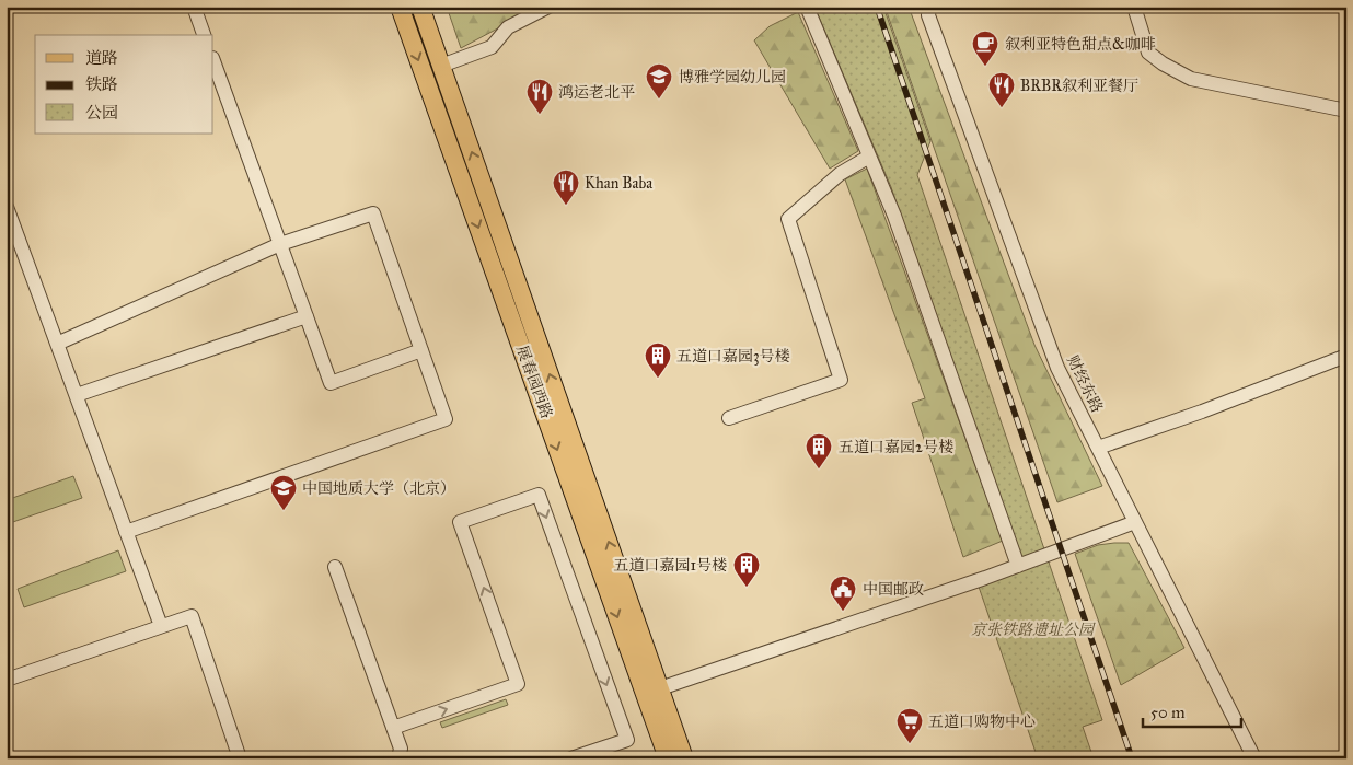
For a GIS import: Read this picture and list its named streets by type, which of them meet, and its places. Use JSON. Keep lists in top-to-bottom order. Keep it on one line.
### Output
{"streets":{"main road":["展春园西路"],"street":["财经东路"]},"parks":["京张铁路遗址公园"],"places":{"cafe":["叙利亚特色甜点&咖啡"],"school or university":["博雅学园幼儿园","中国地质大学（北京）"],"restaurant":["BRBR叙利亚餐厅","鸿运老北平","Khan Baba"],"building":["五道口嘉园3号楼","五道口嘉园2号楼","五道口嘉园1号楼"],"public building":["中国邮政"],"supermarket":["五道口购物中心"]},"legend":["道路","铁路","公园"],"scale_bar":"50 m"}
